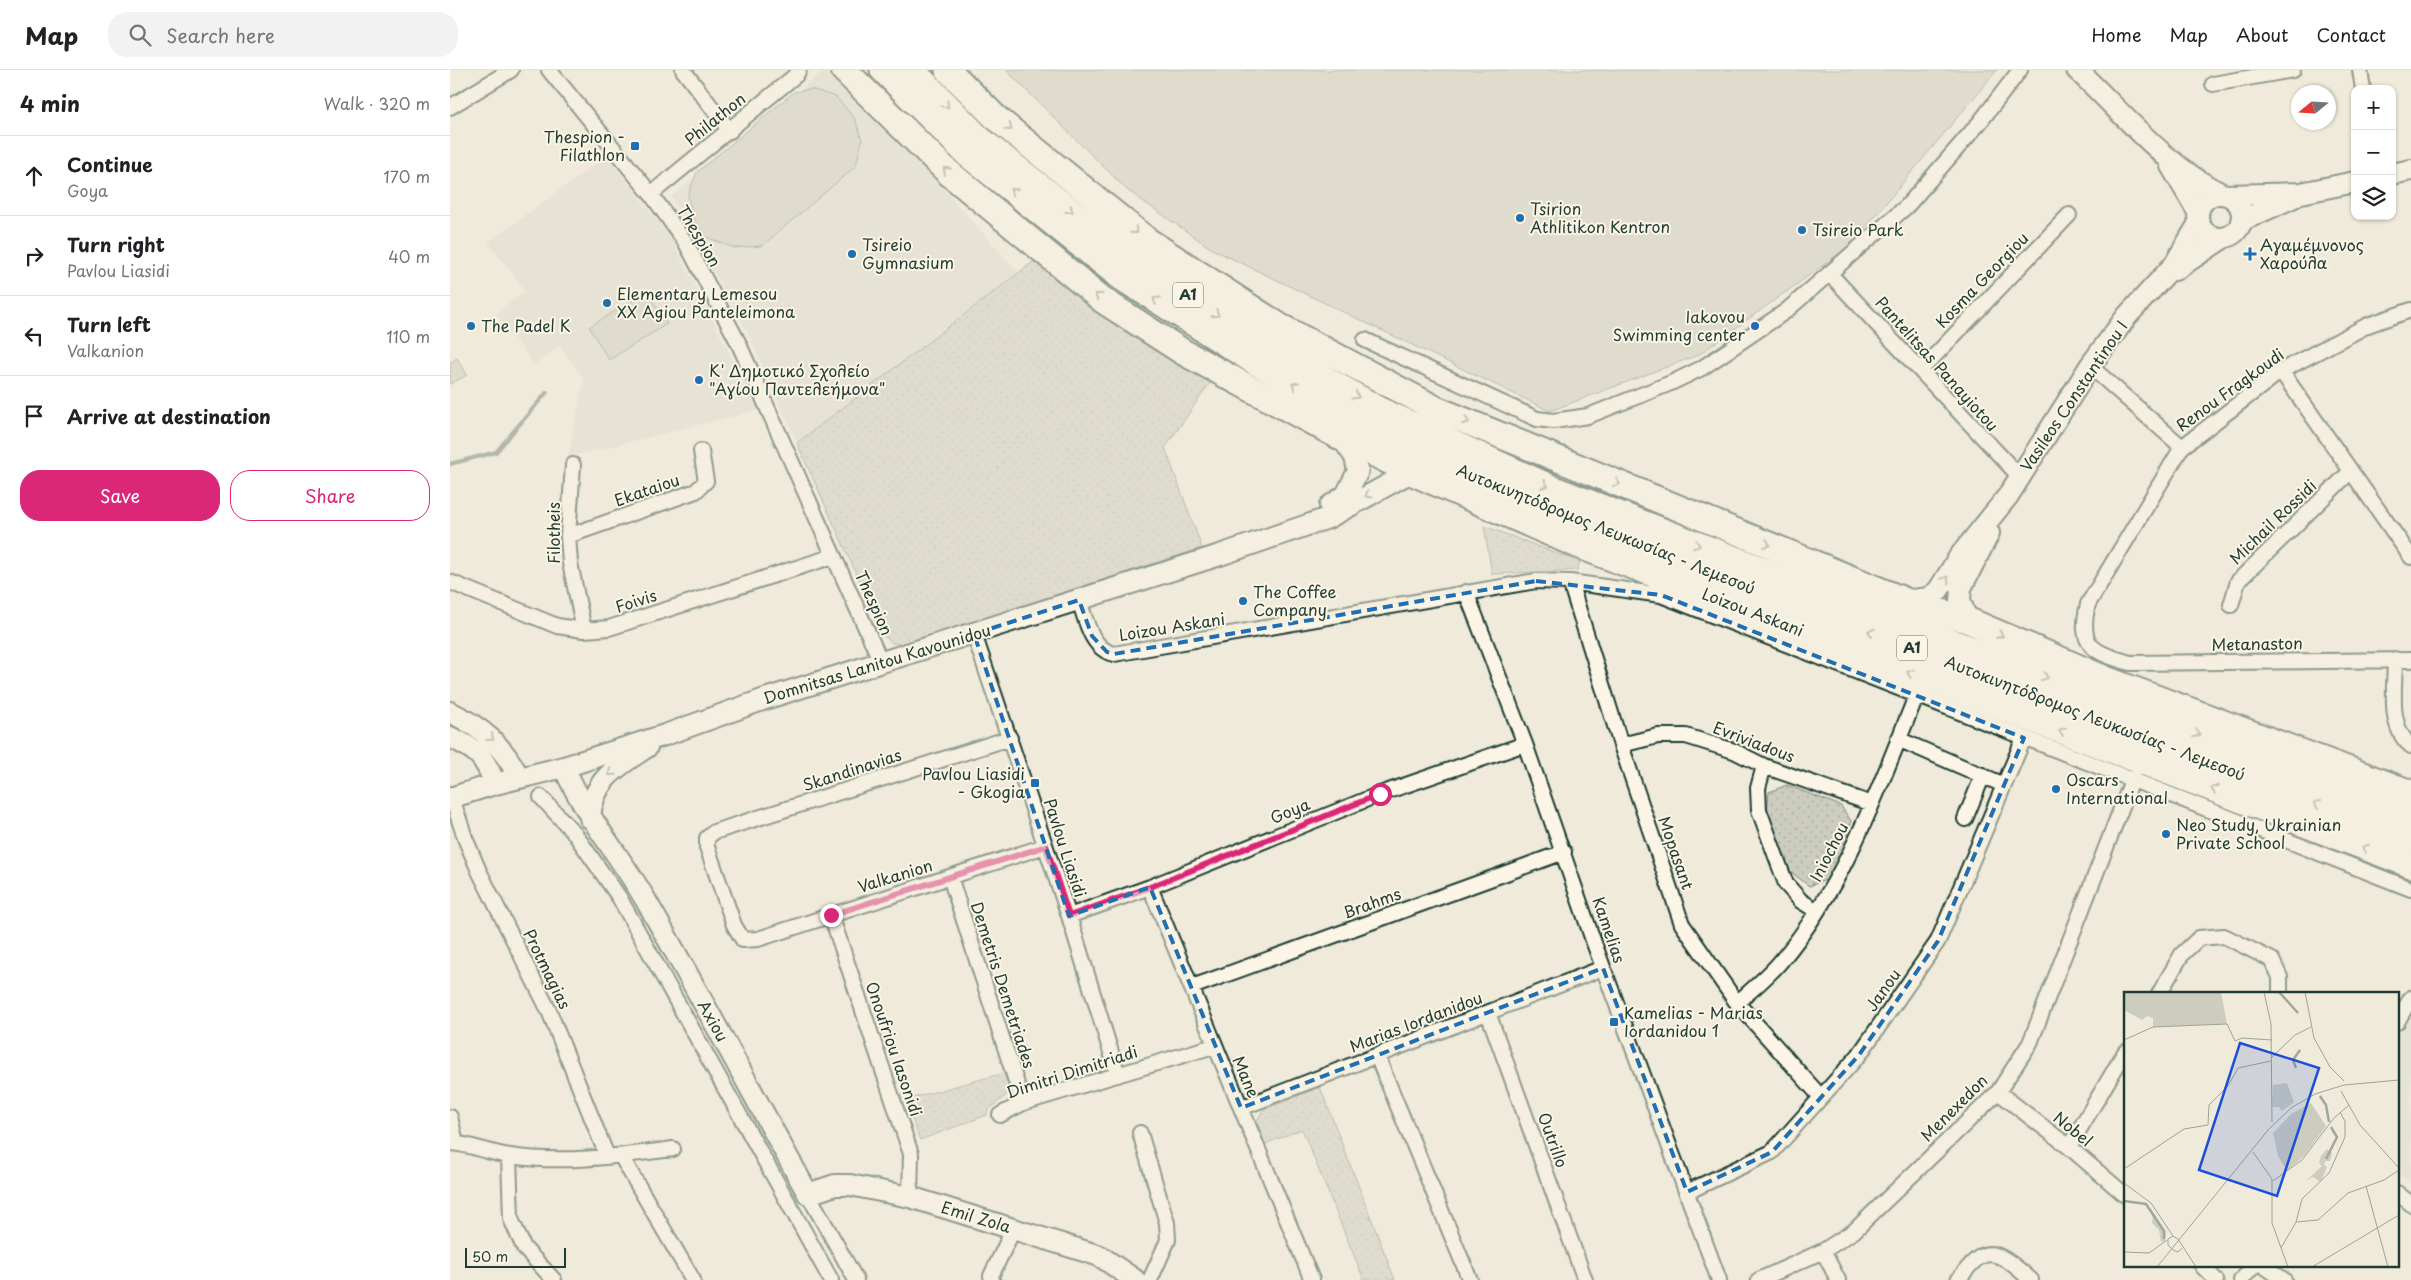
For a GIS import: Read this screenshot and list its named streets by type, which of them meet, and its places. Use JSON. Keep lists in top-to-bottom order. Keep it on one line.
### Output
{"streets":{"highway":["A1","Αυτοκινητόδρομος Λευκωσίας - Λεμεσού"],"street":["Philathon","Thespion","Kosma Georgiou","Pantelitsas Panayiotou","Renou Fragkoudi","Vasileos Constantinou I","Ekataiou","Michail Rossidi","Filotheis","Foivis","Loizou Askani","Metanaston","Domnitsas Lanitou Kavounidou","Evriviadous","Skandinavias","Goya","Pavlou Liasidi","Iniochou","Mopasant","Valkanion","Brahms","Kamelias","Protmagias","Demetris Demetriades","Janou","Axiou","Marias Iordanidou","Onoufriou Iasonidi","Dimitri Dimitriadi","Mane","Menexedon","Nobel","Outrillo","Emil Zola"]},"crossings":[["Philathon","Thespion"],["Thespion","Foivis"],["Thespion","Domnitsas Lanitou Kavounidou"],["Kosma Georgiou","Pantelitsas Panayiotou"],["Pantelitsas Panayiotou","Vasileos Constantinou I"],["Renou Fragkoudi","Metanaston"],["Ekataiou","Filotheis"],["Αυτοκινητόδρομος Λευκωσίας - Λεμεσού","Domnitsas Lanitou Kavounidou"],["Filotheis","Foivis"],["Loizou Askani","Domnitsas Lanitou Kavounidou"],["Loizou Askani","Iniochou"],["Loizou Askani","Mopasant"],["Loizou Askani","Kamelias"],["Loizou Askani","Janou"],["Loizou Askani","Menexedon"],["Domnitsas Lanitou Kavounidou","Pavlou Liasidi"],["Domnitsas Lanitou Kavounidou","Protmagias"],["Domnitsas Lanitou Kavounidou","Axiou"],["Evriviadous","Iniochou"],["Evriviadous","Mopasant"],["Skandinavias","Pavlou Liasidi"],["Skandinavias","Valkanion"],["Goya","Pavlou Liasidi"],["Goya","Kamelias"],["Goya","Mane"],["Pavlou Liasidi","Valkanion"],["Pavlou Liasidi","Dimitri Dimitriadi"],["Iniochou","Mopasant"],["Mopasant","Janou"],["Valkanion","Demetris Demetriades"],["Valkanion","Onoufriou Iasonidi"],["Brahms","Kamelias"],["Brahms","Mane"],["Kamelias","Janou"],["Kamelias","Marias Iordanidou"],["Demetris Demetriades","Dimitri Dimitriadi"],["Axiou","Emil Zola"],["Marias Iordanidou","Mane"],["Marias Iordanidou","Outrillo"],["Onoufriou Iasonidi","Emil Zola"],["Dimitri Dimitriadi","Mane"],["Menexedon","Nobel"]],"places":{"transit":["Thespion - Filathlon","Pavlou Liasidi - Gkogia","Kamelias - Marias Iordanidou 1"],"other":["Tsirion Athlitikon Kentron","Tsireio Park","Tsireio Gymnasium","Elementary Lemesou XX Agiou Panteleimona","The Padel K","Iakovou Swimming center","Κ' Δημοτικό Σχολείο \"Αγίου Παντελεήμονα\"","The Coffee Company","Oscars International","Neo Study, Ukrainian Private School"],"health":["Αγαμέμνονος Χαρούλα"]},"scale_bar":"50 m","north":"left","page":{"header":"Map","search":"Search here","nav":["Home","Map","About","Contact"],"heading":["4 min","Walk · 320 m"],"map_buttons":["+","−"],"list":[["Continue","Goya","170 m"],["Turn right","Pavlou Liasidi","40 m"],["Turn left","Valkanion","110 m"],"Arrive at destination"],"buttons":["Save","Share"],"scale":"50 m"}}
